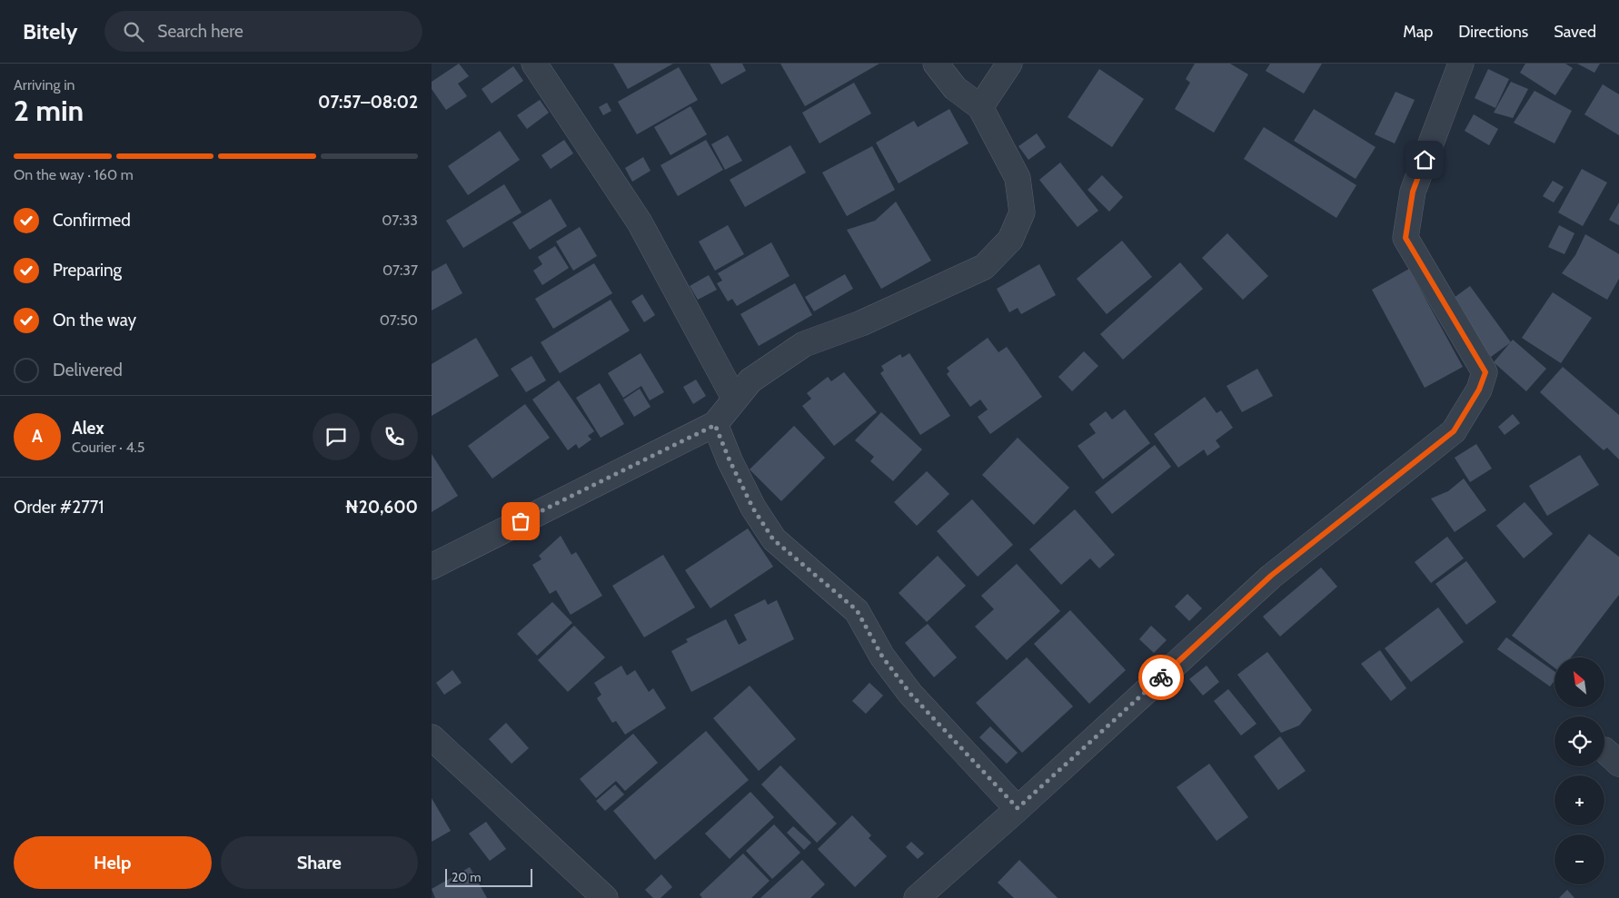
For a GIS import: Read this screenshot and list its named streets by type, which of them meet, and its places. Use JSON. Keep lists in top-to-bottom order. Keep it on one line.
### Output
{"scale_bar":"20 m","north":"top left","page":{"header":"Bitely","search":"Search here","nav":["Map","Directions","Saved"],"heading":["2 min","Arriving in","07:57–08:02"],"panel":["Alex","Courier · 4.5","Order #2771","₦20,600"],"bar":"On the way · 160 m","list":[["Confirmed","07:33"],["Preparing","07:37"],["On the way","07:50"],"Delivered"],"round":"A","map_buttons":["+","−"],"buttons":["Help","Share"],"scale":"20 m"}}
